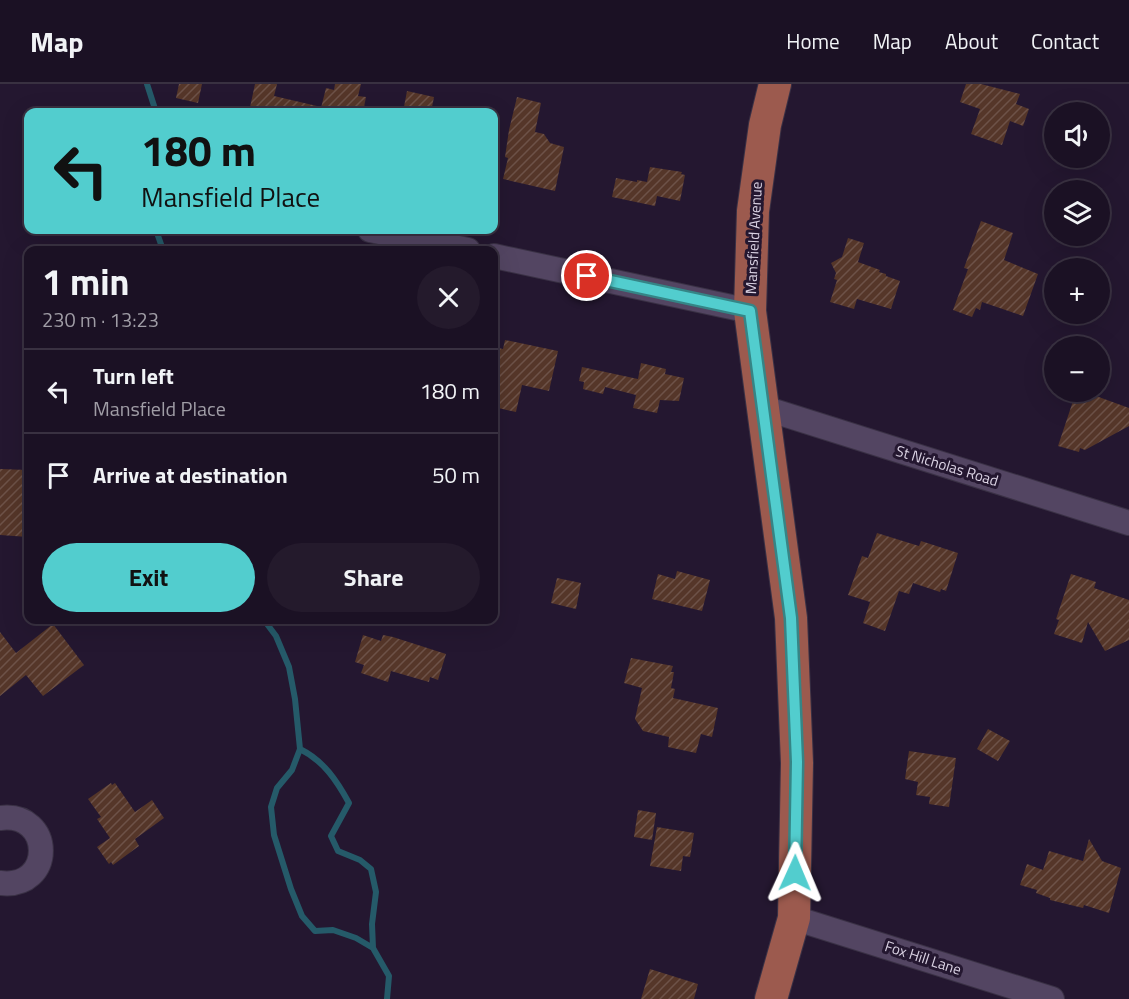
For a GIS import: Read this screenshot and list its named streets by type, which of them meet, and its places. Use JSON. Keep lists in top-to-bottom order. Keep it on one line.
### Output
{"streets":{"main road":["Mansfield Avenue"],"street":["St Nicholas Road","Fox Hill Lane"]},"crossings":[["Mansfield Avenue","St Nicholas Road"],["Mansfield Avenue","Fox Hill Lane"]],"page":{"header":"Map","nav":["Home","Map","About","Contact"],"map_buttons":["+","−"],"turn":["180 m","Mansfield Place"],"heading":["1 min","230 m · 13:23"],"list":[{"name":"Turn left","note":"Mansfield Place","value":"180 m"},{"name":"Arrive at destination","value":"50 m"}],"buttons":["Exit","Share"]}}
